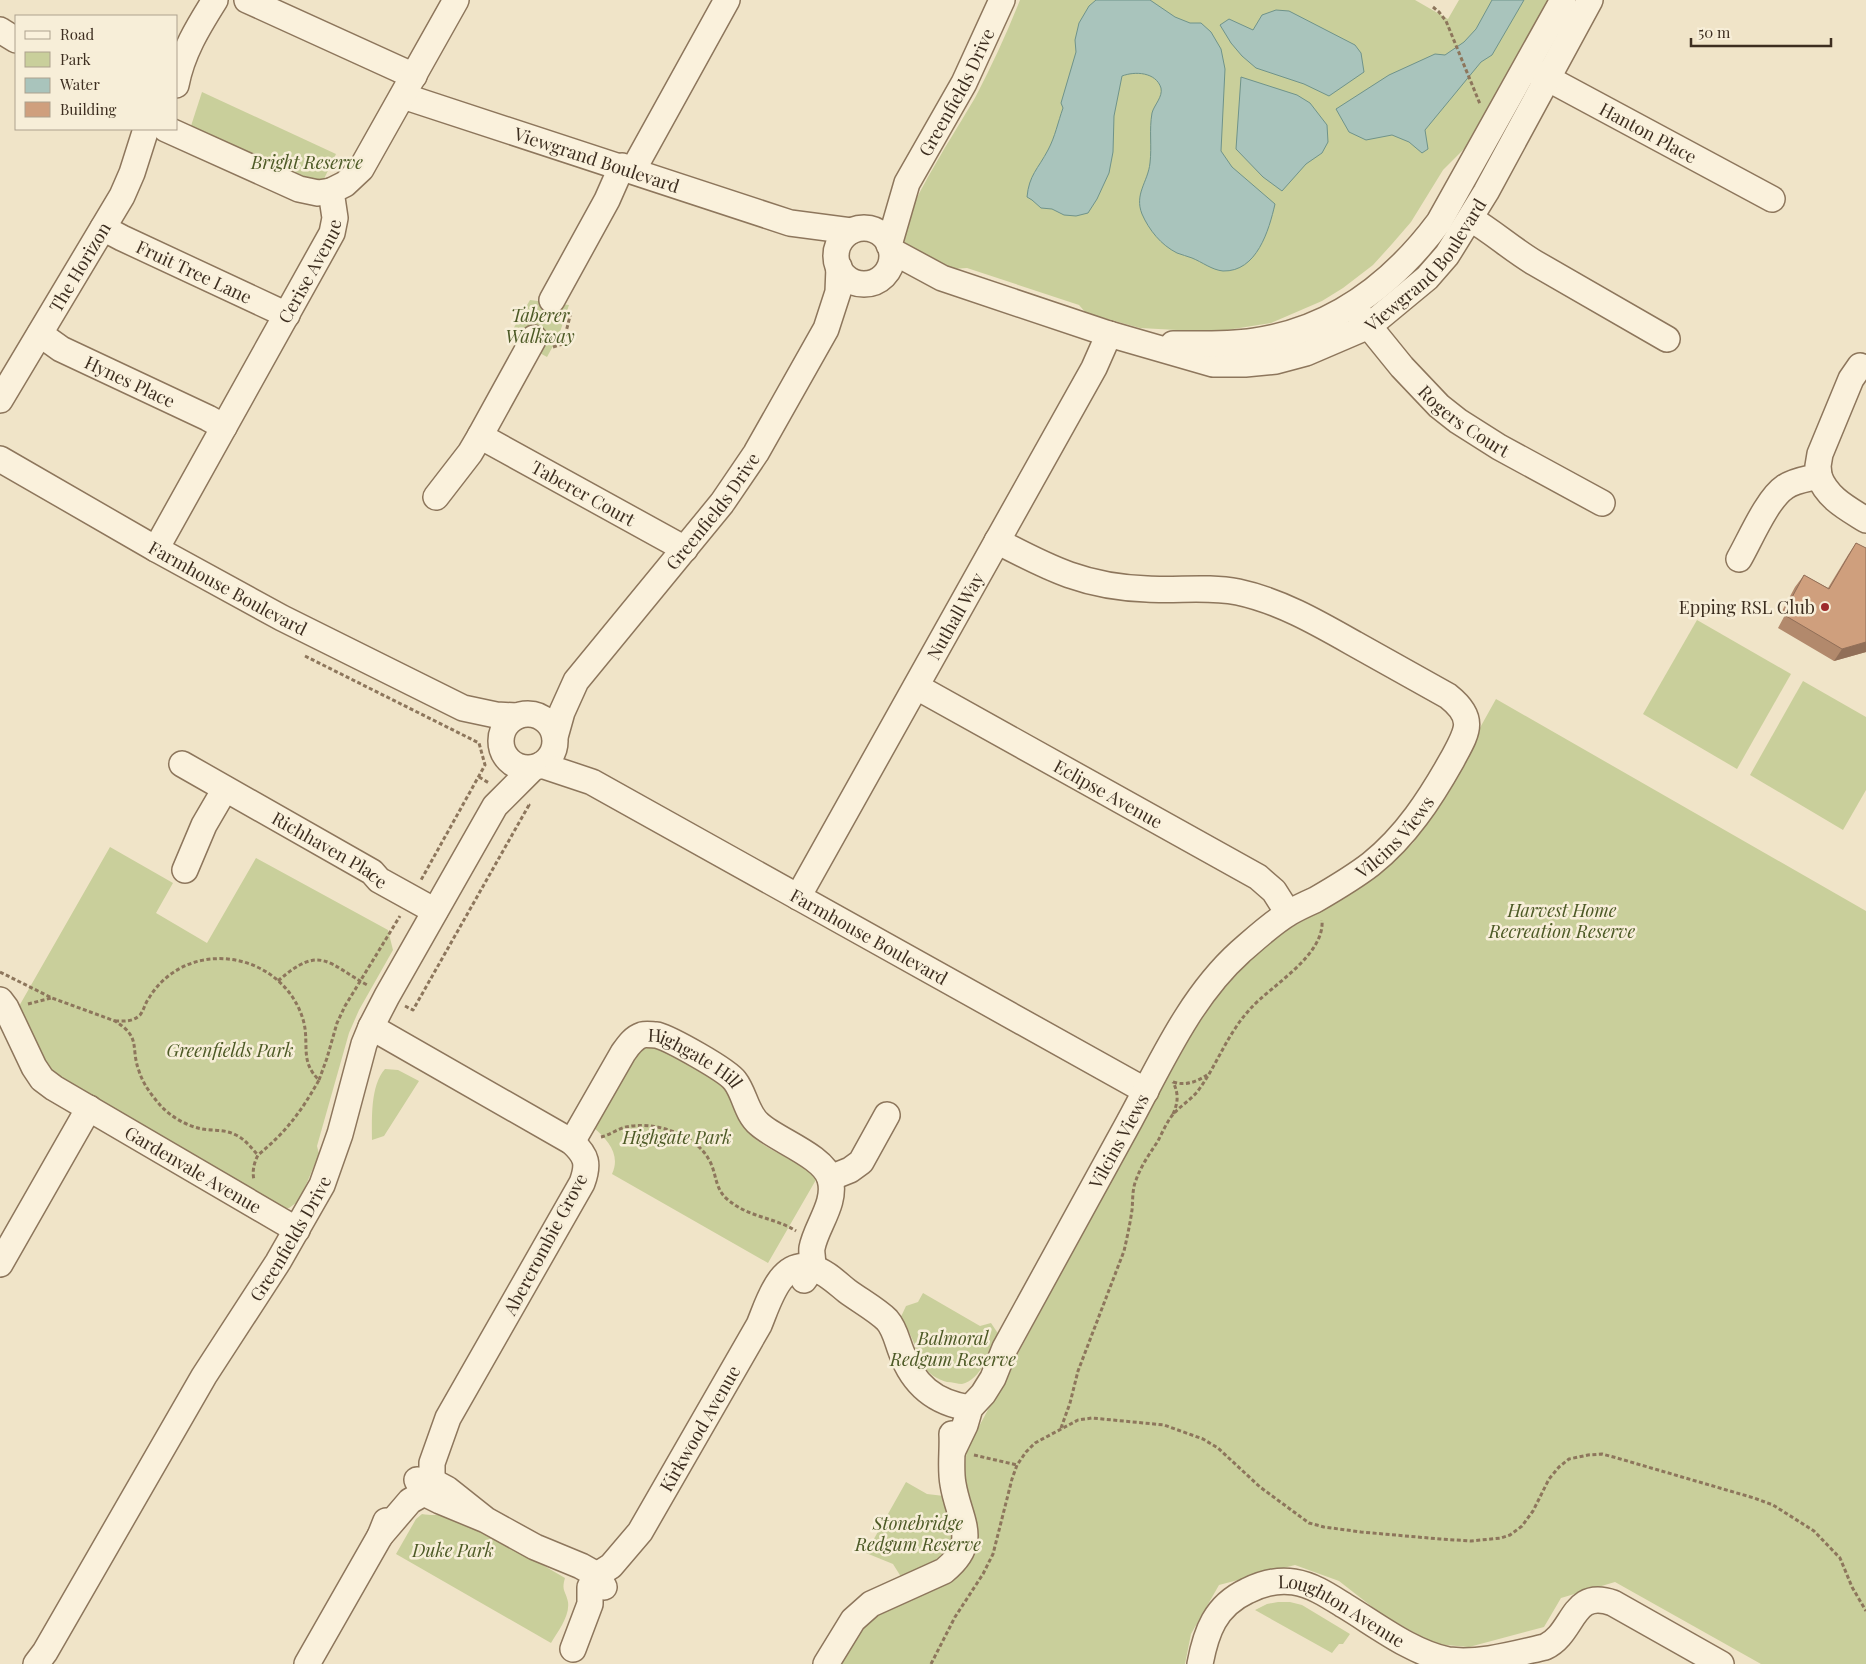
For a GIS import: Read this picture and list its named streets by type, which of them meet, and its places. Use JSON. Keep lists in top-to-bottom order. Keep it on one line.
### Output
{"streets":{"street":["Greenfields Drive","Hanton Place","Viewgrand Boulevard","The Horizon","Cerise Avenue","Fruit Tree Lane","Hynes Place","Rogers Court","Taberer Court","Farmhouse Boulevard","Nuthall Way","Eclipse Avenue","Vilcins Views","Richhaven Place","Highgate Hill","Gardenvale Avenue","Abercrombie Grove","Kirkwood Avenue","Loughton Avenue"]},"crossings":[["Greenfields Drive","Viewgrand Boulevard"],["Greenfields Drive","Taberer Court"],["Greenfields Drive","Farmhouse Boulevard"],["Greenfields Drive","Richhaven Place"],["Greenfields Drive","Gardenvale Avenue"],["Greenfields Drive","Abercrombie Grove"],["Hanton Place","Viewgrand Boulevard"],["Viewgrand Boulevard","Cerise Avenue"],["Viewgrand Boulevard","Rogers Court"],["Viewgrand Boulevard","Nuthall Way"],["The Horizon","Fruit Tree Lane"],["The Horizon","Hynes Place"],["Cerise Avenue","Fruit Tree Lane"],["Cerise Avenue","Hynes Place"],["Cerise Avenue","Farmhouse Boulevard"],["Farmhouse Boulevard","Nuthall Way"],["Farmhouse Boulevard","Vilcins Views"],["Nuthall Way","Eclipse Avenue"],["Nuthall Way","Vilcins Views"],["Eclipse Avenue","Vilcins Views"],["Highgate Hill","Abercrombie Grove"]],"parks":["Bright Reserve","Taberer Walkway","Harvest Home Recreation Reserve","Greenfields Park","Highgate Park","Balmoral Redgum Reserve","Stonebridge Redgum Reserve","Duke Park"],"places":["Epping RSL Club"],"legend":["Road","Park","Water","Building"],"scale_bar":"50 m"}
